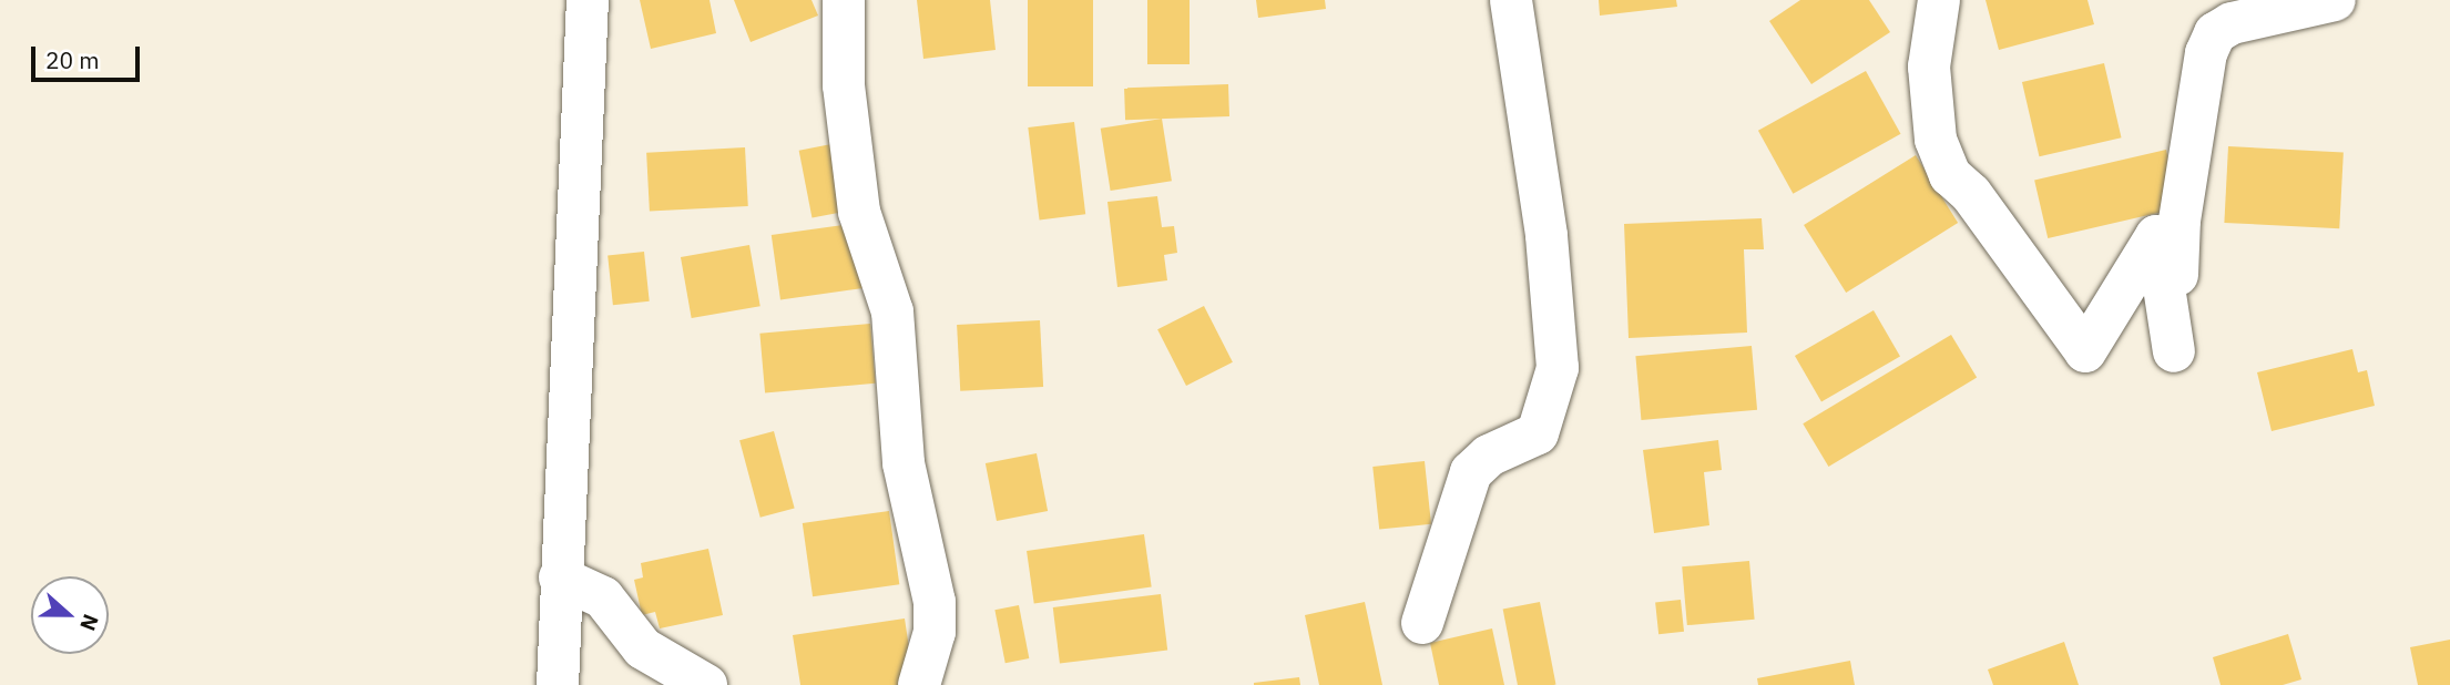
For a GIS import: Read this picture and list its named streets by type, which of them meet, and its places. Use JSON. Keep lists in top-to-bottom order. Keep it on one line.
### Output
{"scale_bar":"20 m","north":"right"}
